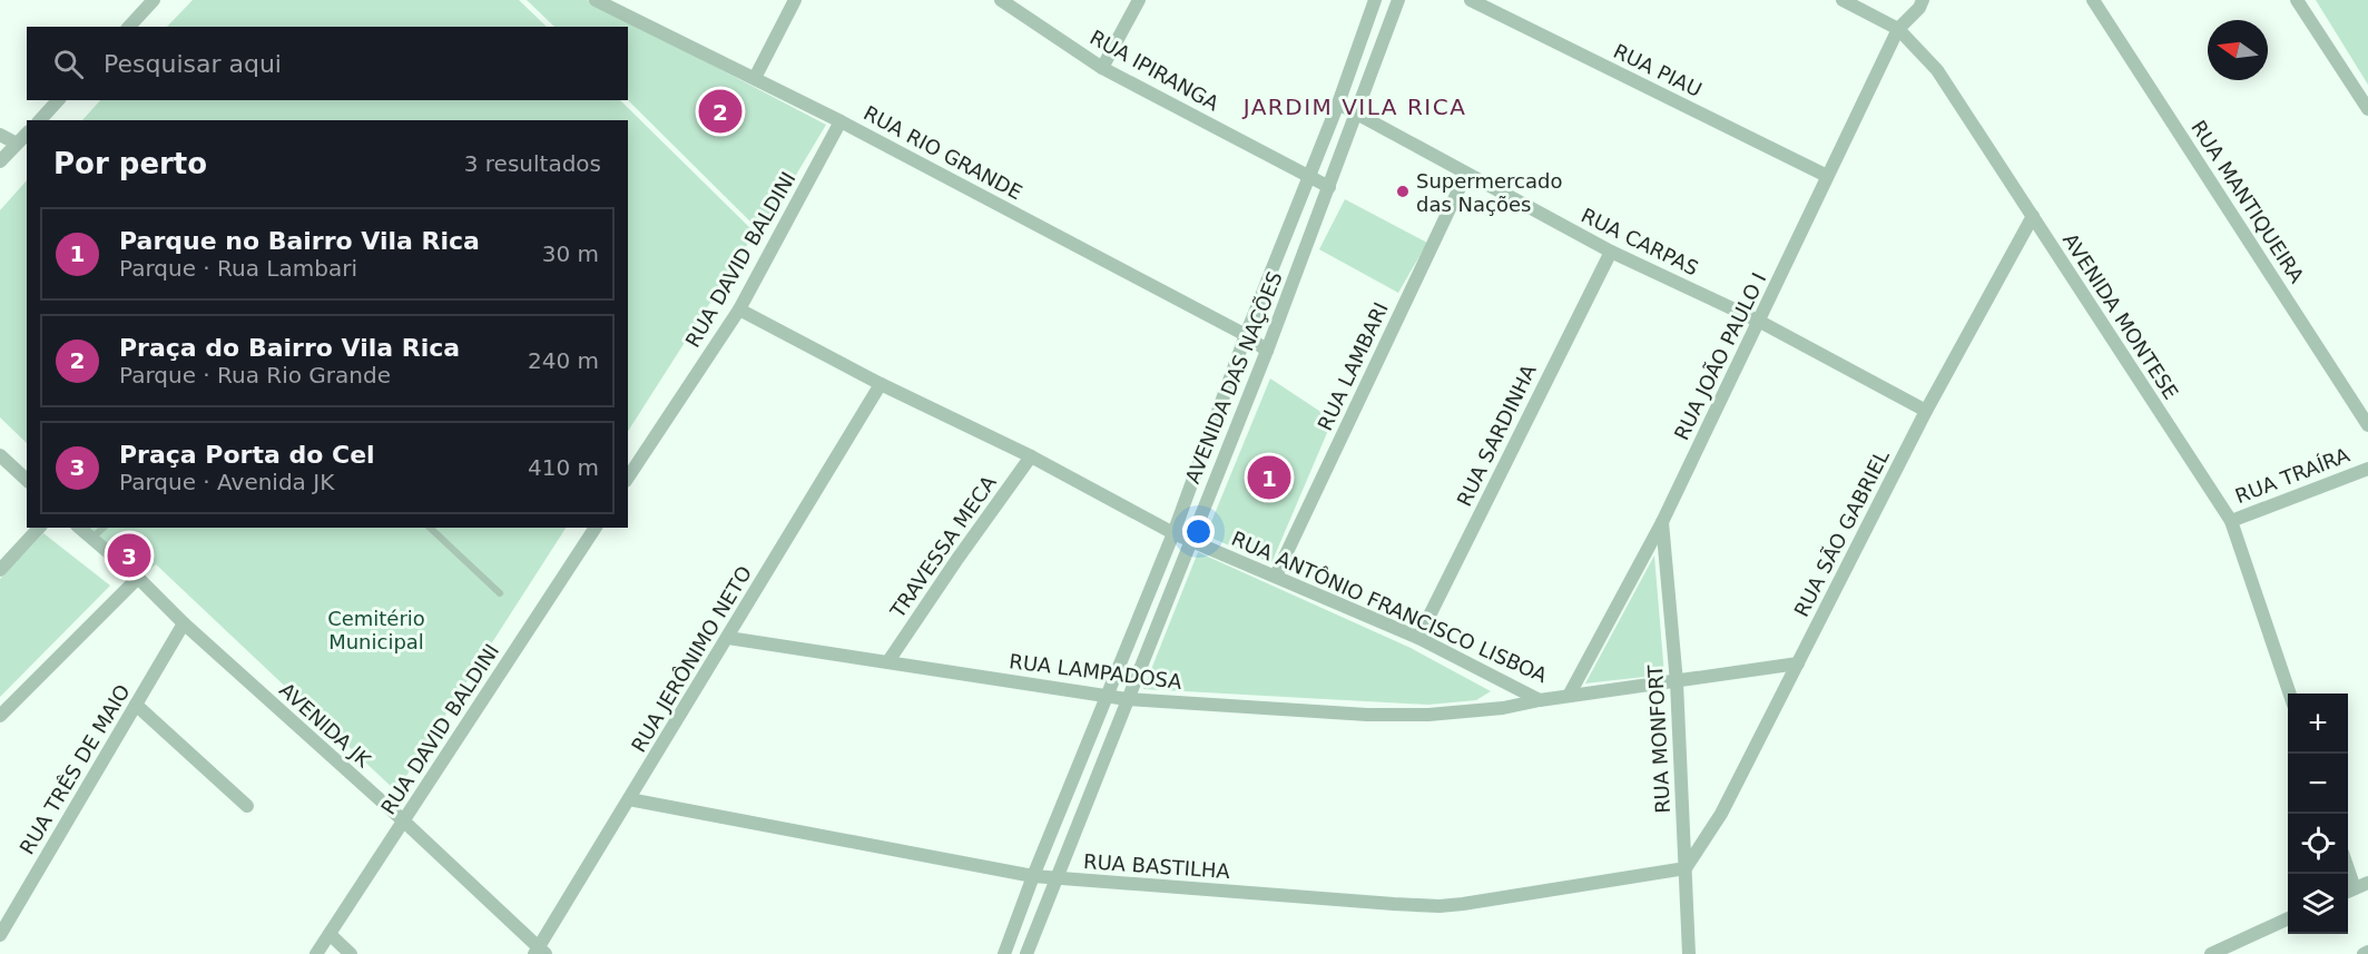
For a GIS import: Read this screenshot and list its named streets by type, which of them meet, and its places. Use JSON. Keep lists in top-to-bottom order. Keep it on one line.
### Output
{"streets":{"street":["RUA IPIRANGA","RUA PIAU","RUA RIO GRANDE","RUA MANTIQUEIRA","RUA CARPAS","RUA DAVID BALDINI","AVENIDA MONTESE","RUA JOÃO PAULO I","RUA LAMBARI","AVENIDA DAS NAÇÕES","RUA SARDINHA","RUA TRAÍRA","RUA SÃO GABRIEL","TRAVESSA MECA","RUA ANTÔNIO FRANCISCO LISBOA","RUA JERÔNIMO NETO","RUA LAMPADOSA","AVENIDA JK","RUA MONFORT","RUA TRÊS DE MAIO","RUA BASTILHA"]},"crossings":[["RUA IPIRANGA","AVENIDA DAS NAÇÕES"],["RUA PIAU","RUA JOÃO PAULO I"],["RUA RIO GRANDE","RUA DAVID BALDINI"],["RUA RIO GRANDE","AVENIDA DAS NAÇÕES"],["RUA CARPAS","RUA JOÃO PAULO I"],["RUA CARPAS","RUA LAMBARI"],["RUA CARPAS","AVENIDA DAS NAÇÕES"],["RUA CARPAS","RUA SARDINHA"],["RUA CARPAS","RUA SÃO GABRIEL"],["RUA DAVID BALDINI","RUA ANTÔNIO FRANCISCO LISBOA"],["RUA DAVID BALDINI","AVENIDA JK"],["AVENIDA MONTESE","RUA JOÃO PAULO I"],["AVENIDA MONTESE","RUA TRAÍRA"],["AVENIDA MONTESE","RUA SÃO GABRIEL"],["RUA JOÃO PAULO I","RUA ANTÔNIO FRANCISCO LISBOA"],["RUA JOÃO PAULO I","RUA MONFORT"],["RUA LAMBARI","RUA ANTÔNIO FRANCISCO LISBOA"],["AVENIDA DAS NAÇÕES","RUA ANTÔNIO FRANCISCO LISBOA"],["AVENIDA DAS NAÇÕES","RUA LAMPADOSA"],["AVENIDA DAS NAÇÕES","RUA BASTILHA"],["RUA SARDINHA","RUA ANTÔNIO FRANCISCO LISBOA"],["RUA SÃO GABRIEL","RUA ANTÔNIO FRANCISCO LISBOA"],["RUA SÃO GABRIEL","RUA MONFORT"],["RUA SÃO GABRIEL","RUA BASTILHA"],["TRAVESSA MECA","RUA ANTÔNIO FRANCISCO LISBOA"],["TRAVESSA MECA","RUA LAMPADOSA"],["RUA ANTÔNIO FRANCISCO LISBOA","RUA JERÔNIMO NETO"],["RUA ANTÔNIO FRANCISCO LISBOA","RUA LAMPADOSA"],["RUA ANTÔNIO FRANCISCO LISBOA","RUA MONFORT"],["RUA JERÔNIMO NETO","RUA LAMPADOSA"],["RUA JERÔNIMO NETO","AVENIDA JK"],["RUA JERÔNIMO NETO","RUA BASTILHA"],["AVENIDA JK","RUA TRÊS DE MAIO"],["RUA MONFORT","RUA BASTILHA"]],"districts":["JARDIM VILA RICA"],"parks":["Cemitério Municipal"],"places":["Supermercado das Nações"],"north":"left","page":{"search":"Pesquisar aqui","pins":["2","1","3"],"heading":["Por perto","3 resultados"],"list":[{"mark":"1","name":"Parque no Bairro Vila Rica","note":"Parque · Rua Lambari","value":"30 m"},{"mark":"2","name":"Praça do Bairro Vila Rica","note":"Parque · Rua Rio Grande","value":"240 m"},{"mark":"3","name":"Praça Porta do Cel","note":"Parque · Avenida JK","value":"410 m"}],"map_buttons":["+","−"]}}
